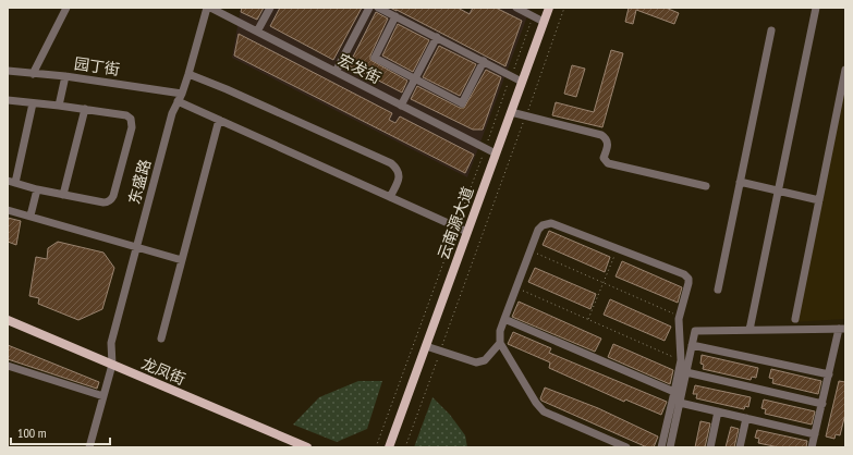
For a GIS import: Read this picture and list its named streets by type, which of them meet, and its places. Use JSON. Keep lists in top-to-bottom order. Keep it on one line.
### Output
{"streets":{"main road":["云南源大道","龙凤街"],"street":["园丁街","宏发街","东盛路"]},"crossings":[["园丁街","东盛路"],["宏发街","云南源大道"],["东盛路","龙凤街"]],"scale_bar":"100 m"}
